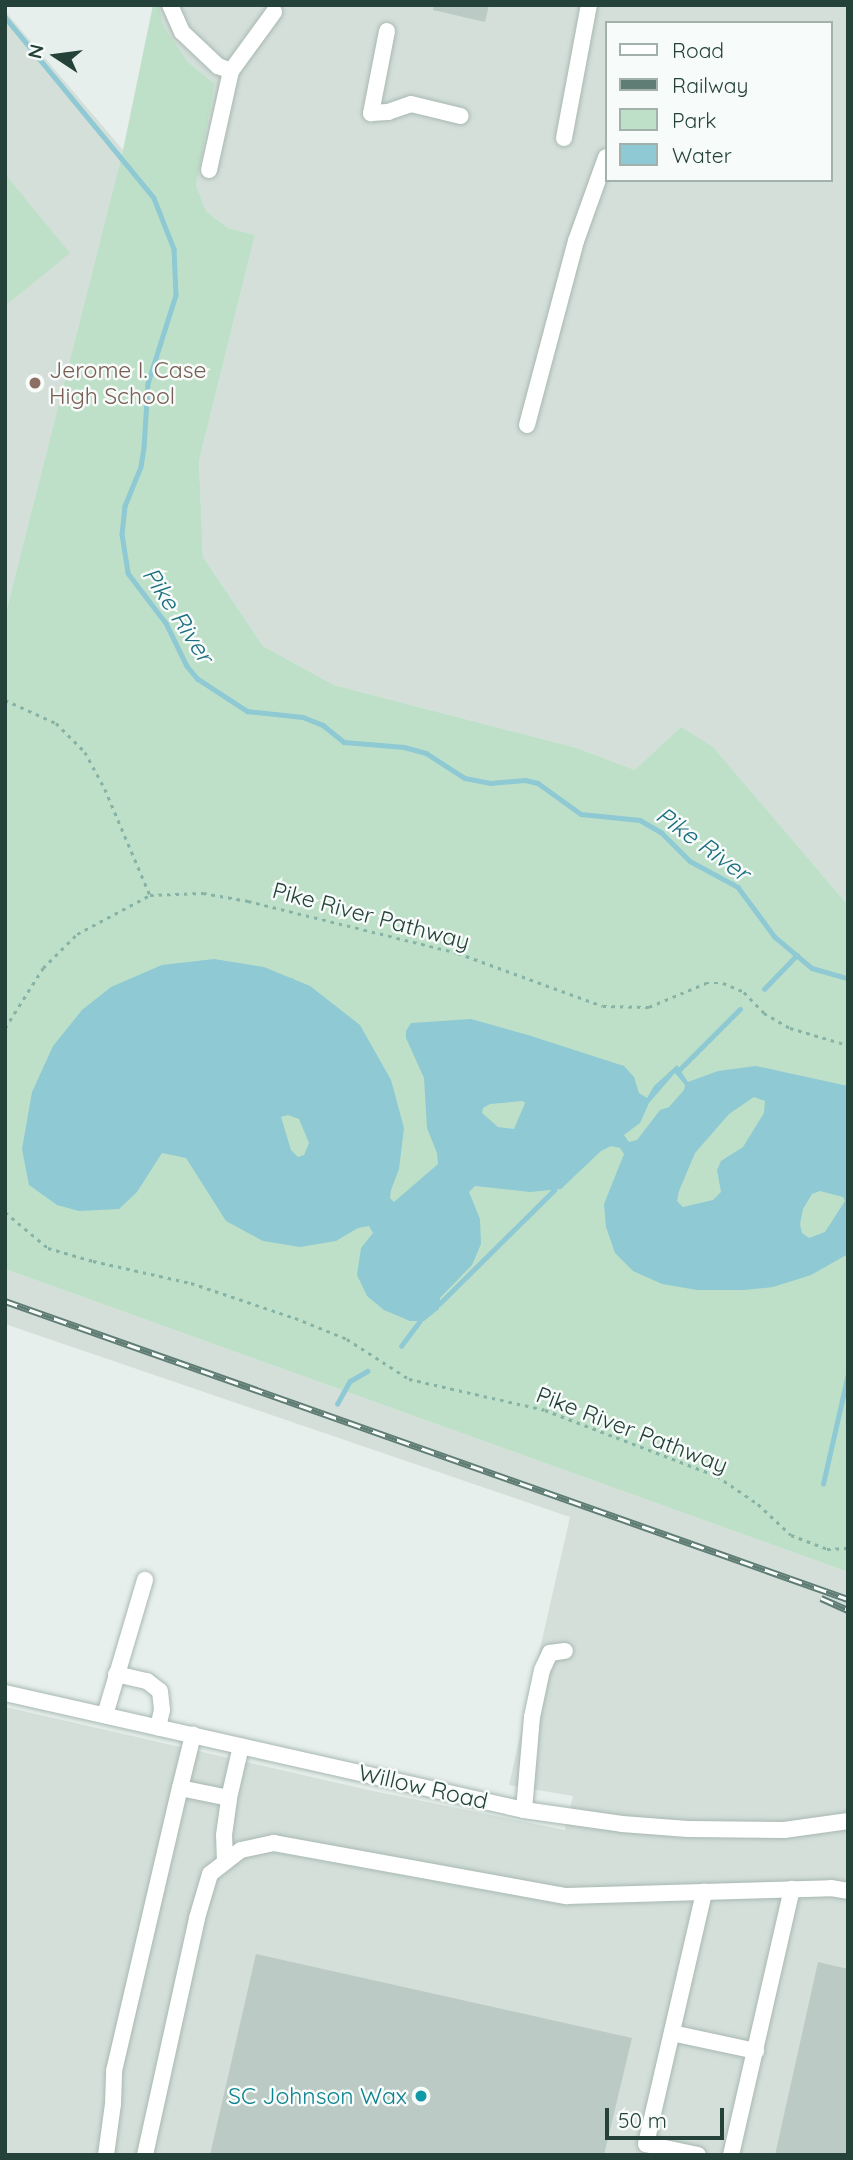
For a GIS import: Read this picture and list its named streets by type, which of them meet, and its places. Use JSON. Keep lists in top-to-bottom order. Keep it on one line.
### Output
{"streets":{"street":["Willow Road"],"path":["Pike River Pathway"]},"water":["Pike River"],"places":["Jerome I. Case High School","SC Johnson Wax"],"legend":["Road","Railway","Park","Water"],"scale_bar":"50 m","north":"left"}
